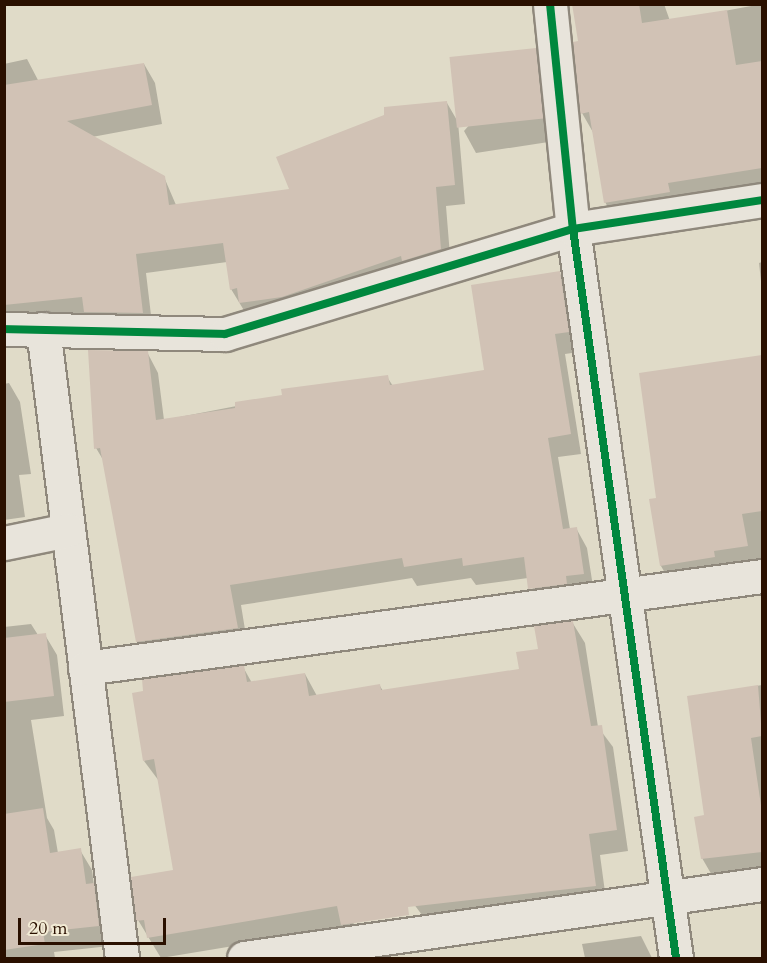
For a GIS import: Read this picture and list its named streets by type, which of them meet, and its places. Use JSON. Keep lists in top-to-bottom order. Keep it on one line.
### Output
{"scale_bar":"20 m"}
